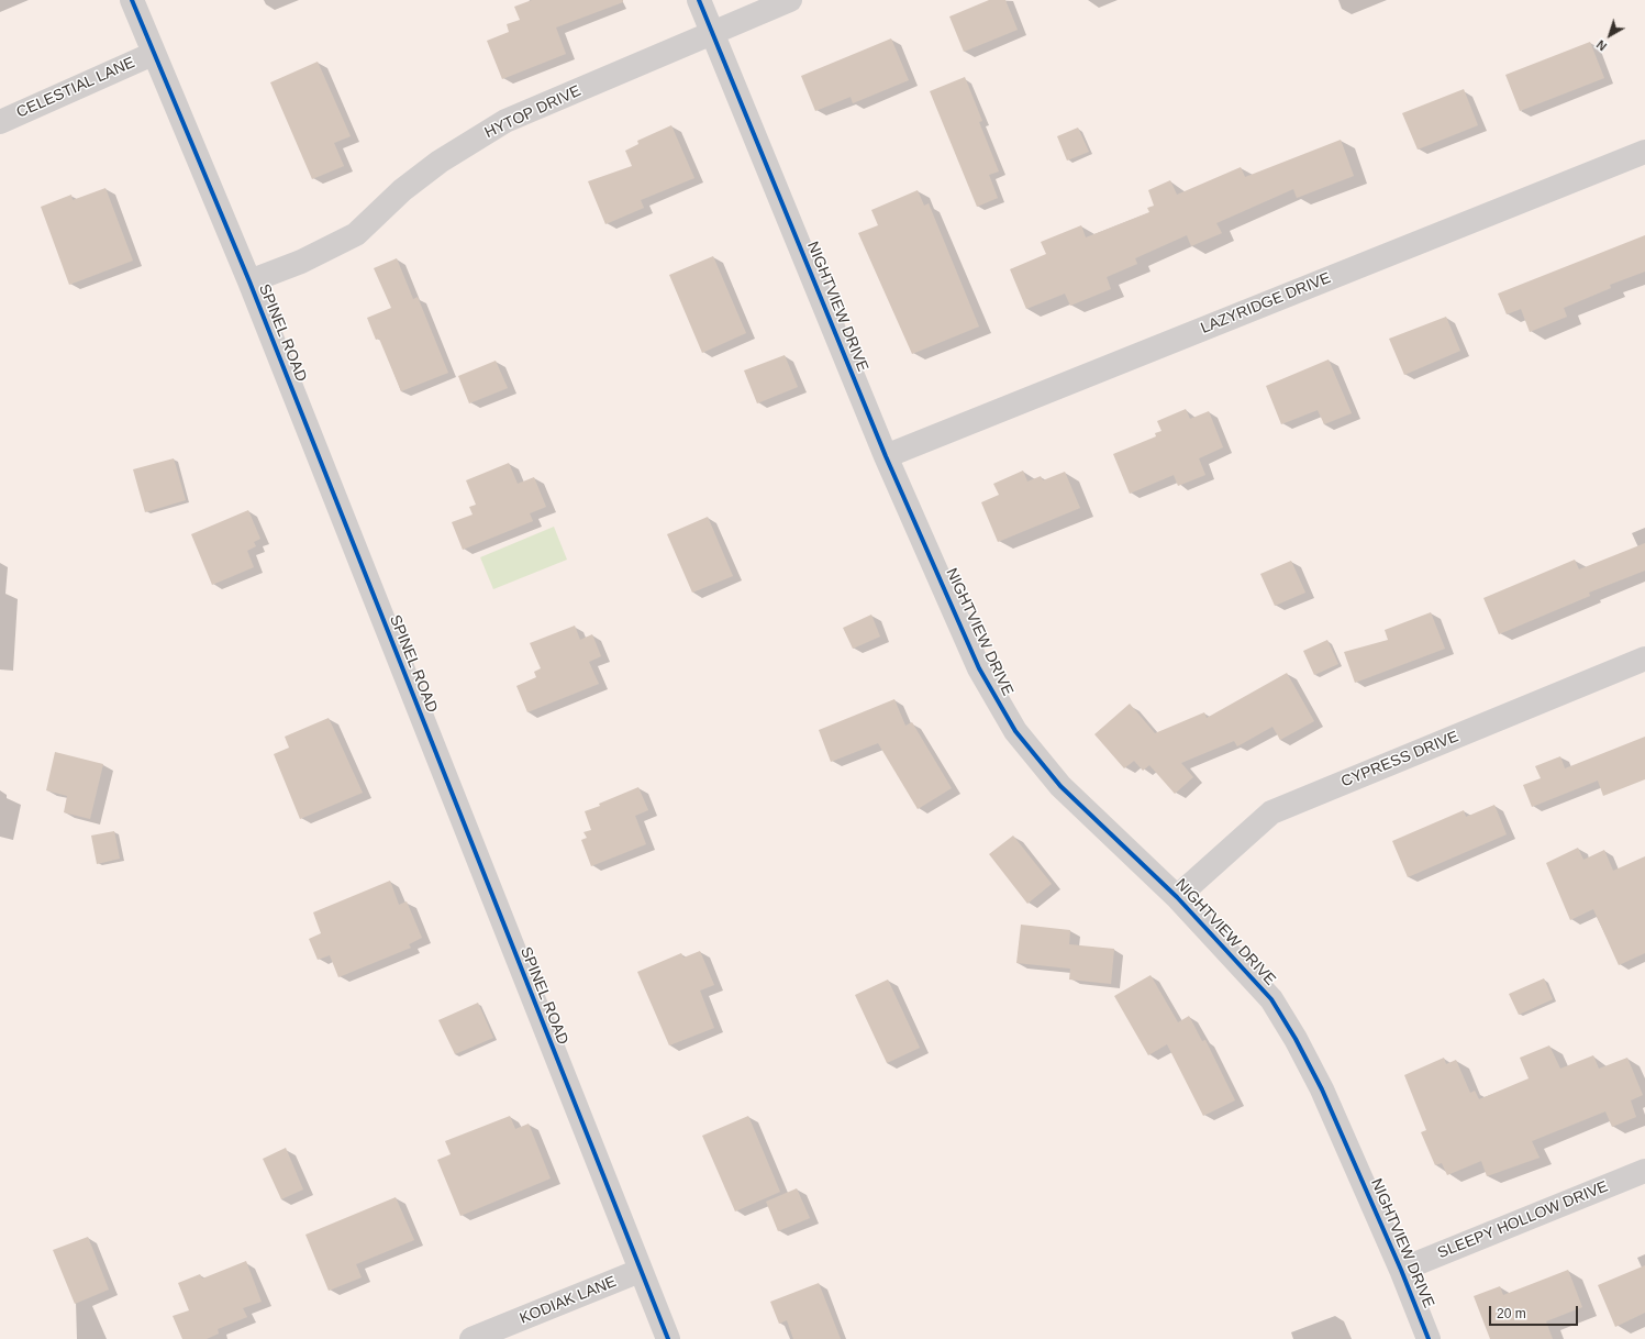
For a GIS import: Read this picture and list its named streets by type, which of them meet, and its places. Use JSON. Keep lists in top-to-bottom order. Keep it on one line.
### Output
{"streets":{"street":["CELESTIAL LANE","HYTOP DRIVE","LAZYRIDGE DRIVE","NIGHTVIEW DRIVE","SPINEL ROAD","CYPRESS DRIVE","SLEEPY HOLLOW DRIVE","KODIAK LANE"]},"crossings":[["CELESTIAL LANE","SPINEL ROAD"],["HYTOP DRIVE","NIGHTVIEW DRIVE"],["HYTOP DRIVE","SPINEL ROAD"],["LAZYRIDGE DRIVE","NIGHTVIEW DRIVE"],["NIGHTVIEW DRIVE","CYPRESS DRIVE"],["NIGHTVIEW DRIVE","SLEEPY HOLLOW DRIVE"],["SPINEL ROAD","KODIAK LANE"]],"scale_bar":"20 m","north":"bottom left"}
